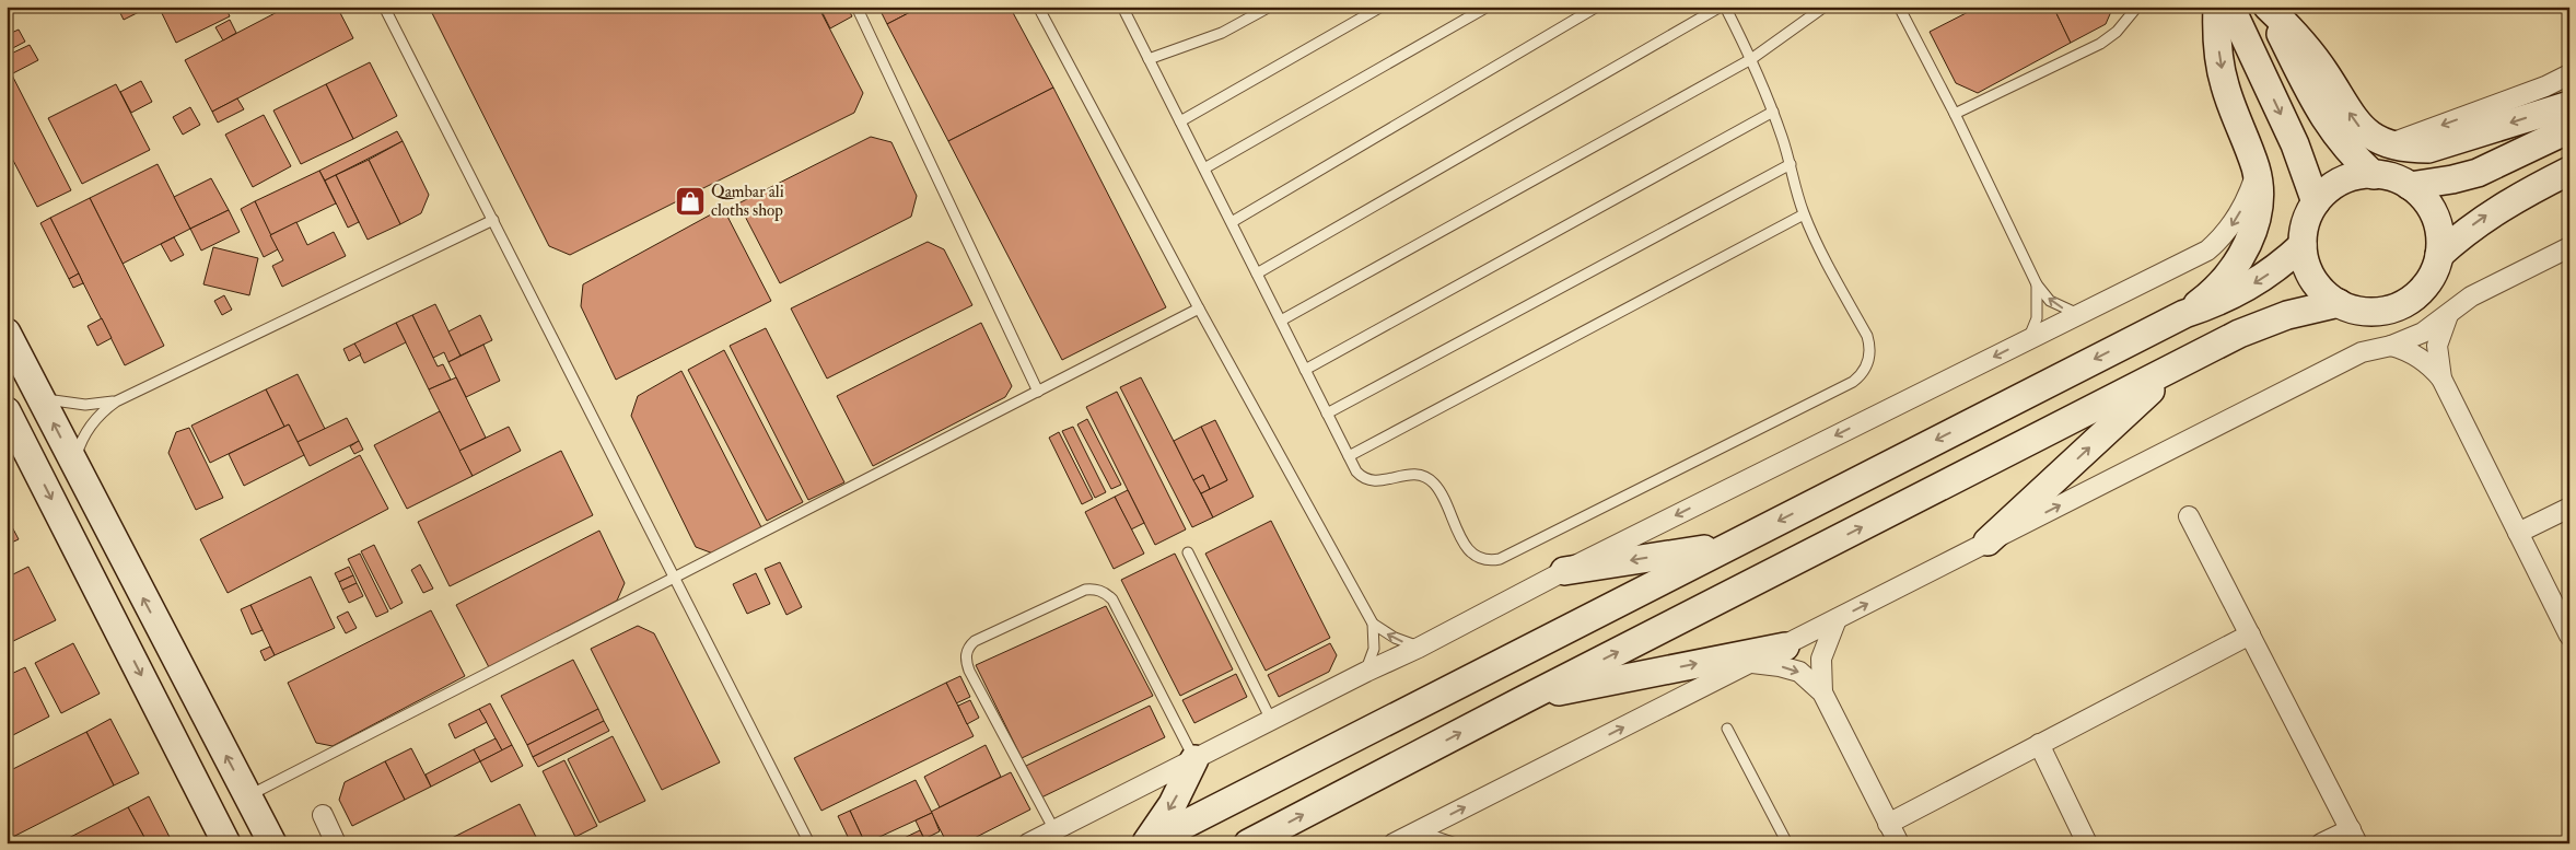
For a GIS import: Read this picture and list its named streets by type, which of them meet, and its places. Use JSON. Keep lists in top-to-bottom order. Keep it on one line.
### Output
{"places":{"shop":["Qambar ali cloths shop"]}}
